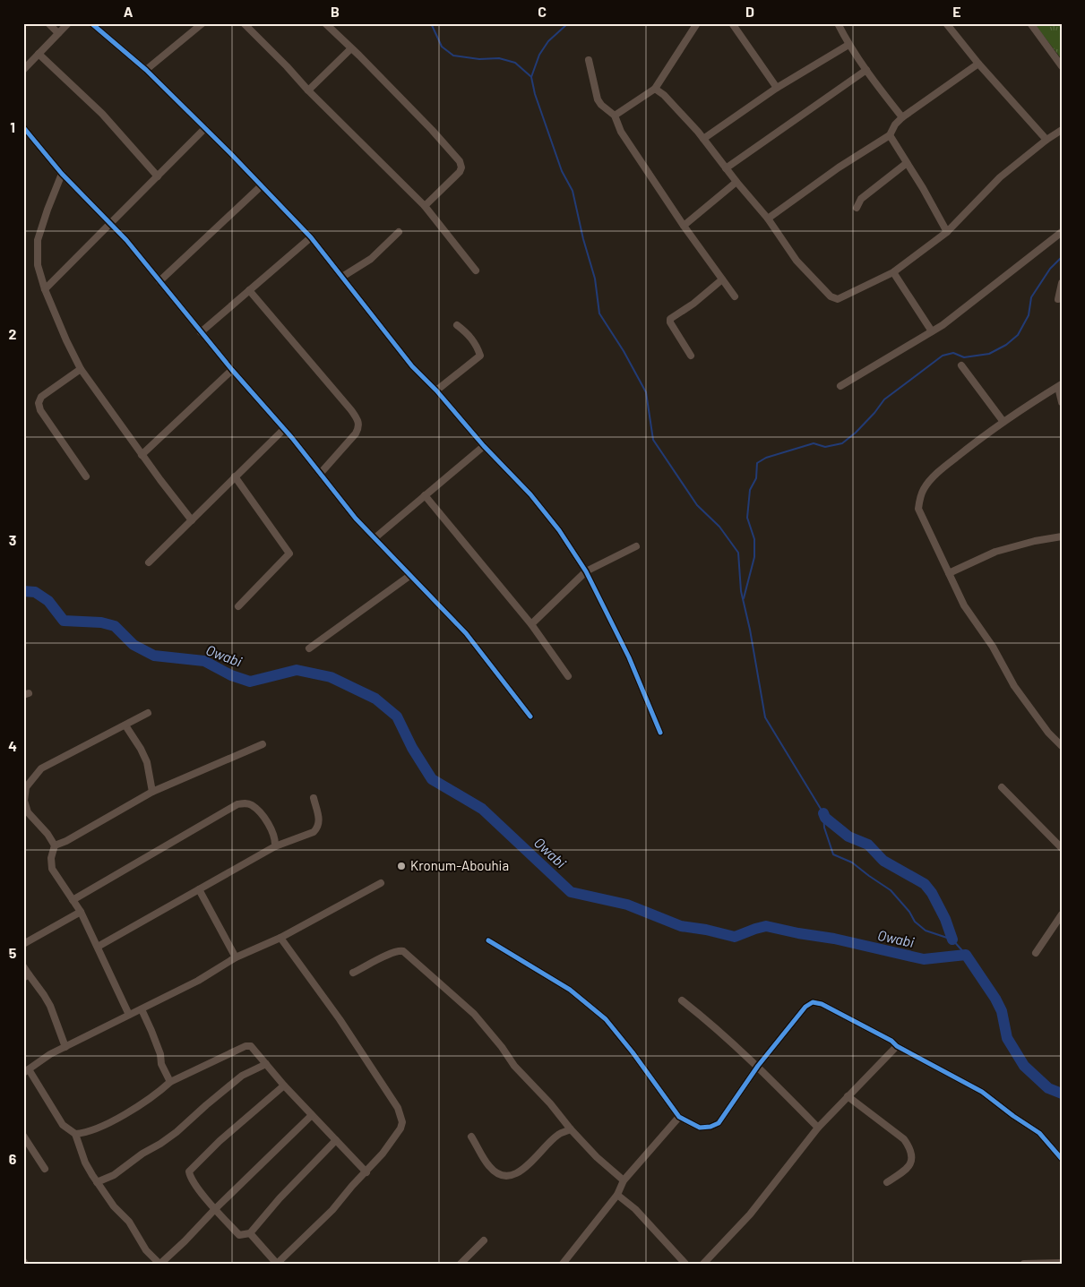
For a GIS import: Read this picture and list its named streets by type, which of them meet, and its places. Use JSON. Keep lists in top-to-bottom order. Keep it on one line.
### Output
{"water":["Owabi"],"places":["Kronum-Abouhia"],"grid":{"columns":["A","B","C","D","E"],"rows":["1","2","3","4","5","6"]}}
